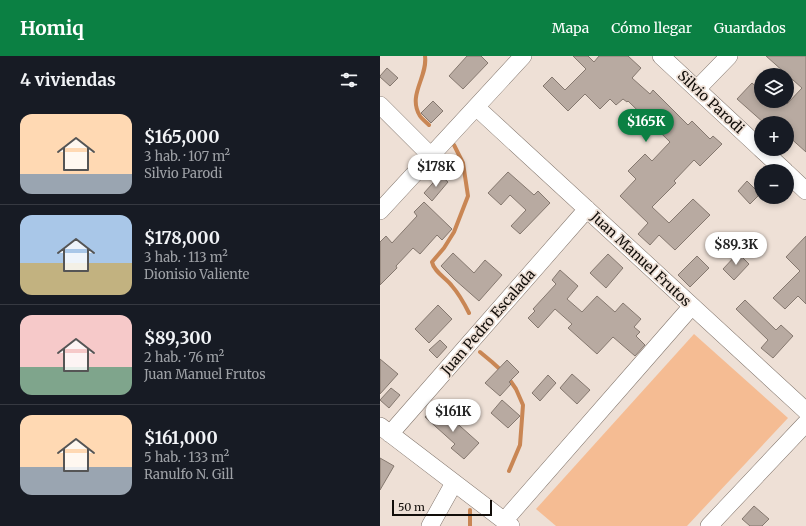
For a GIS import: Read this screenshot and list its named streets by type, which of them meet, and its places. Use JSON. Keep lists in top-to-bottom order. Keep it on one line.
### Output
{"streets":{"street":["Silvio Parodi","Juan Manuel Frutos","Juan Pedro Escalada"]},"crossings":[["Juan Manuel Frutos","Juan Pedro Escalada"]],"scale_bar":"50 m","page":{"header":"Homiq","nav":["Mapa","Cómo llegar","Guardados"],"heading":"4 viviendas","map_buttons":["+","−"],"list":[{"name":"$165,000","note":"3 hab. · 107 m² · Silvio Parodi"},{"name":"$178,000","note":"3 hab. · 113 m² · Dionisio Valiente"},{"name":"$89,300","note":"2 hab. · 76 m² · Juan Manuel Frutos"},{"name":"$161,000","note":"5 hab. · 133 m² · Ranulfo N. Gill"}],"price":["$165K","$178K","$89.3K","$161K"],"scale":"50 m"}}
